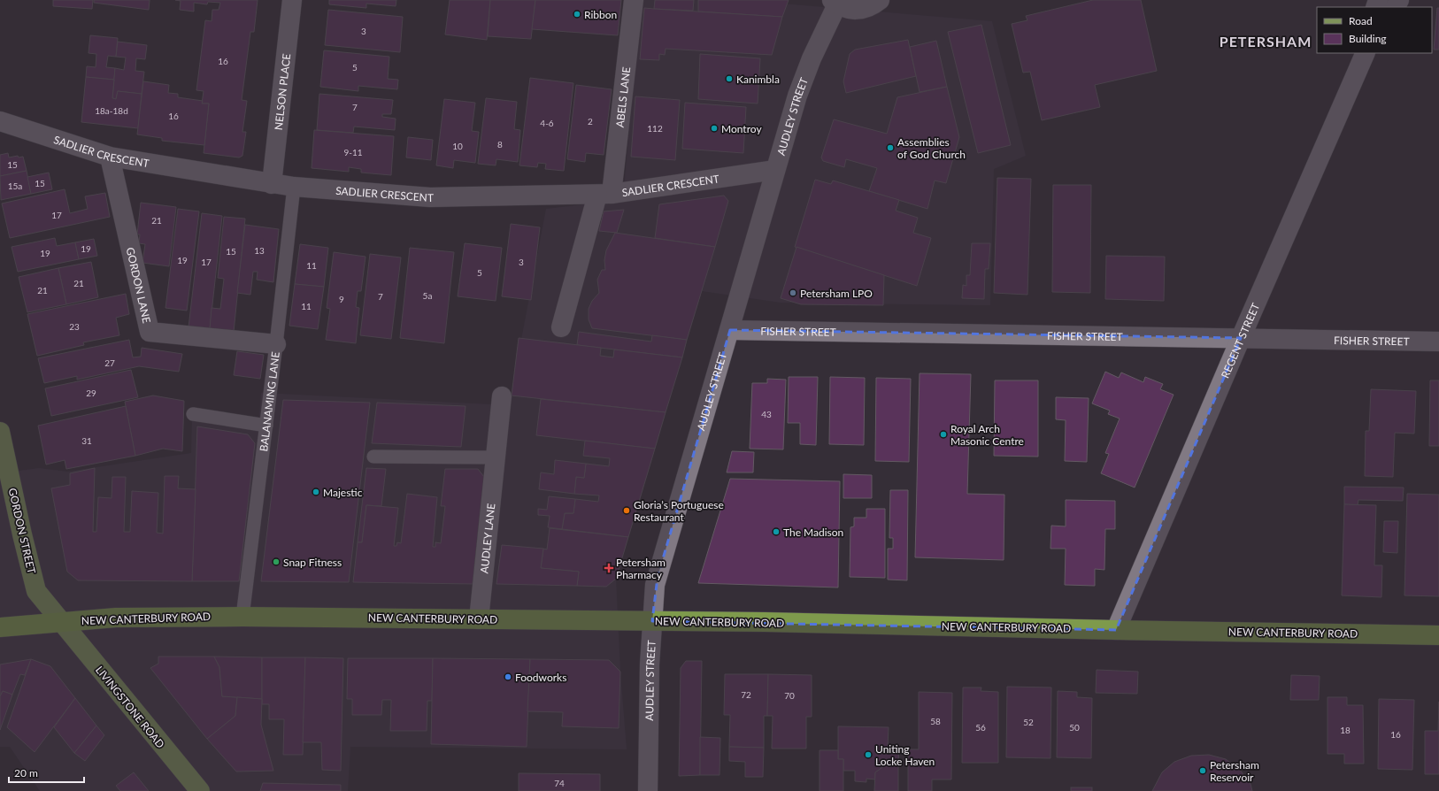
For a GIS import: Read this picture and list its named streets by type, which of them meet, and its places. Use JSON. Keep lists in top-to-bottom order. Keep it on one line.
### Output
{"streets":{"highway":["NEW CANTERBURY ROAD"],"main road":["GORDON STREET","LIVINGSTONE ROAD"],"street":["NELSON PLACE","ABELS LANE","AUDLEY STREET","SADLIER CRESCENT","GORDON LANE","FISHER STREET","REGENT STREET","AUDLEY LANE"],"lane":["BALANAMING LANE"]},"crossings":[["NELSON PLACE","SADLIER CRESCENT"],["ABELS LANE","SADLIER CRESCENT"],["AUDLEY STREET","SADLIER CRESCENT"],["AUDLEY STREET","FISHER STREET"],["AUDLEY STREET","NEW CANTERBURY ROAD"],["SADLIER CRESCENT","GORDON LANE"],["SADLIER CRESCENT","BALANAMING LANE"],["GORDON LANE","BALANAMING LANE"],["FISHER STREET","REGENT STREET"],["REGENT STREET","NEW CANTERBURY ROAD"],["BALANAMING LANE","NEW CANTERBURY ROAD"],["GORDON STREET","NEW CANTERBURY ROAD"],["GORDON STREET","LIVINGSTONE ROAD"],["AUDLEY LANE","NEW CANTERBURY ROAD"],["NEW CANTERBURY ROAD","LIVINGSTONE ROAD"]],"districts":["PETERSHAM"],"places":{"other":["Ribbon","Kanimbla","Montroy","Assemblies of God Church","Petersham LPO","Royal Arch Masonic Centre","Majestic","Gloria’s Portuguese Restaurant","The Madison","Snap Fitness","Foodworks","Uniting Locke Haven","Petersham Reservoir"],"health":["Petersham Pharmacy"]},"house_numbers":["3","16","5","7","18a-18d","16","2","4-6","112","8","10","9-11","15","15","15a","17","21","19","13","15","19","19","17","3","11","5","21","21","5a","7","9","11","23","27","29","43","31","72","70","58","52","56","50","18","16","74"],"legend":["Road","Building"],"scale_bar":"20 m"}
